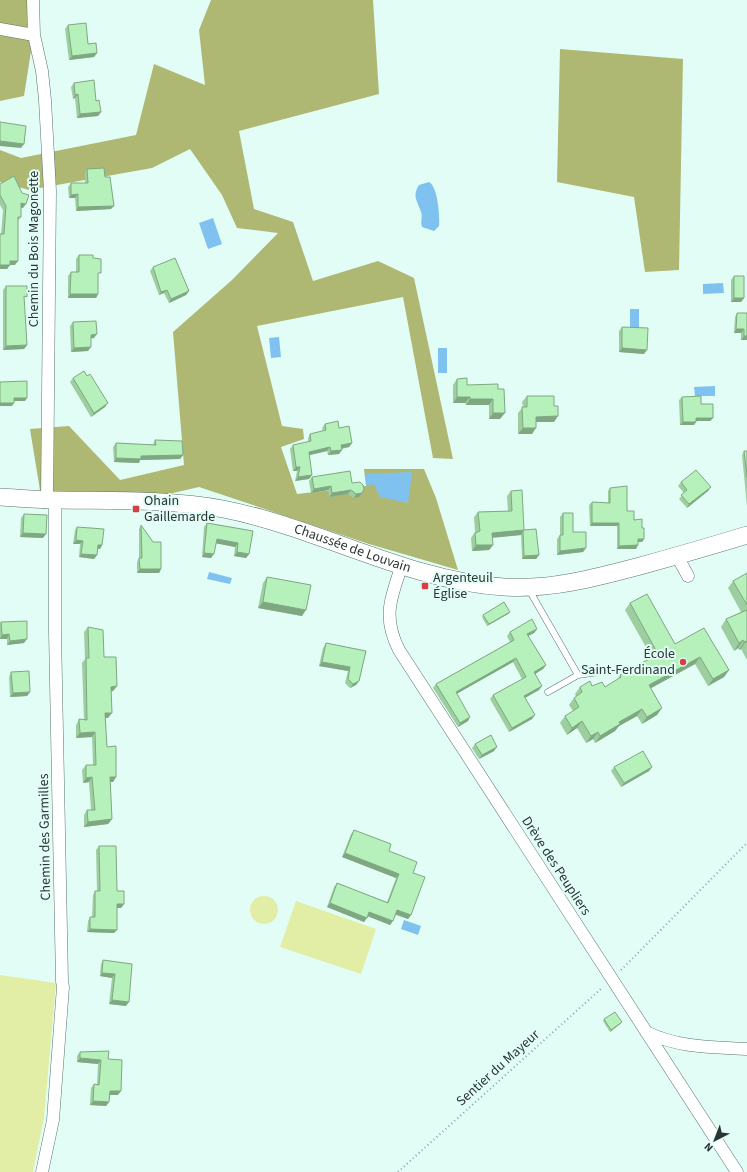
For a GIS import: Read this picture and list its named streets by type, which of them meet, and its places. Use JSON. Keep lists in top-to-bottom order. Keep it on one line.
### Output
{"streets":{"main road":["Chaussée de Louvain"],"street":["Chemin du Bois Magonette","Chemin des Garmilles","Drève des Peupliers"],"path":["Sentier du Mayeur"]},"crossings":[["Chemin du Bois Magonette","Chaussée de Louvain"],["Chemin du Bois Magonette","Chemin des Garmilles"],["Chaussée de Louvain","Chemin des Garmilles"],["Chaussée de Louvain","Drève des Peupliers"],["Drève des Peupliers","Sentier du Mayeur"]],"places":{"transit":["Ohain Gaillemarde","Argenteuil Église"],"other":["École Saint-Ferdinand"]},"north":"bottom left"}
